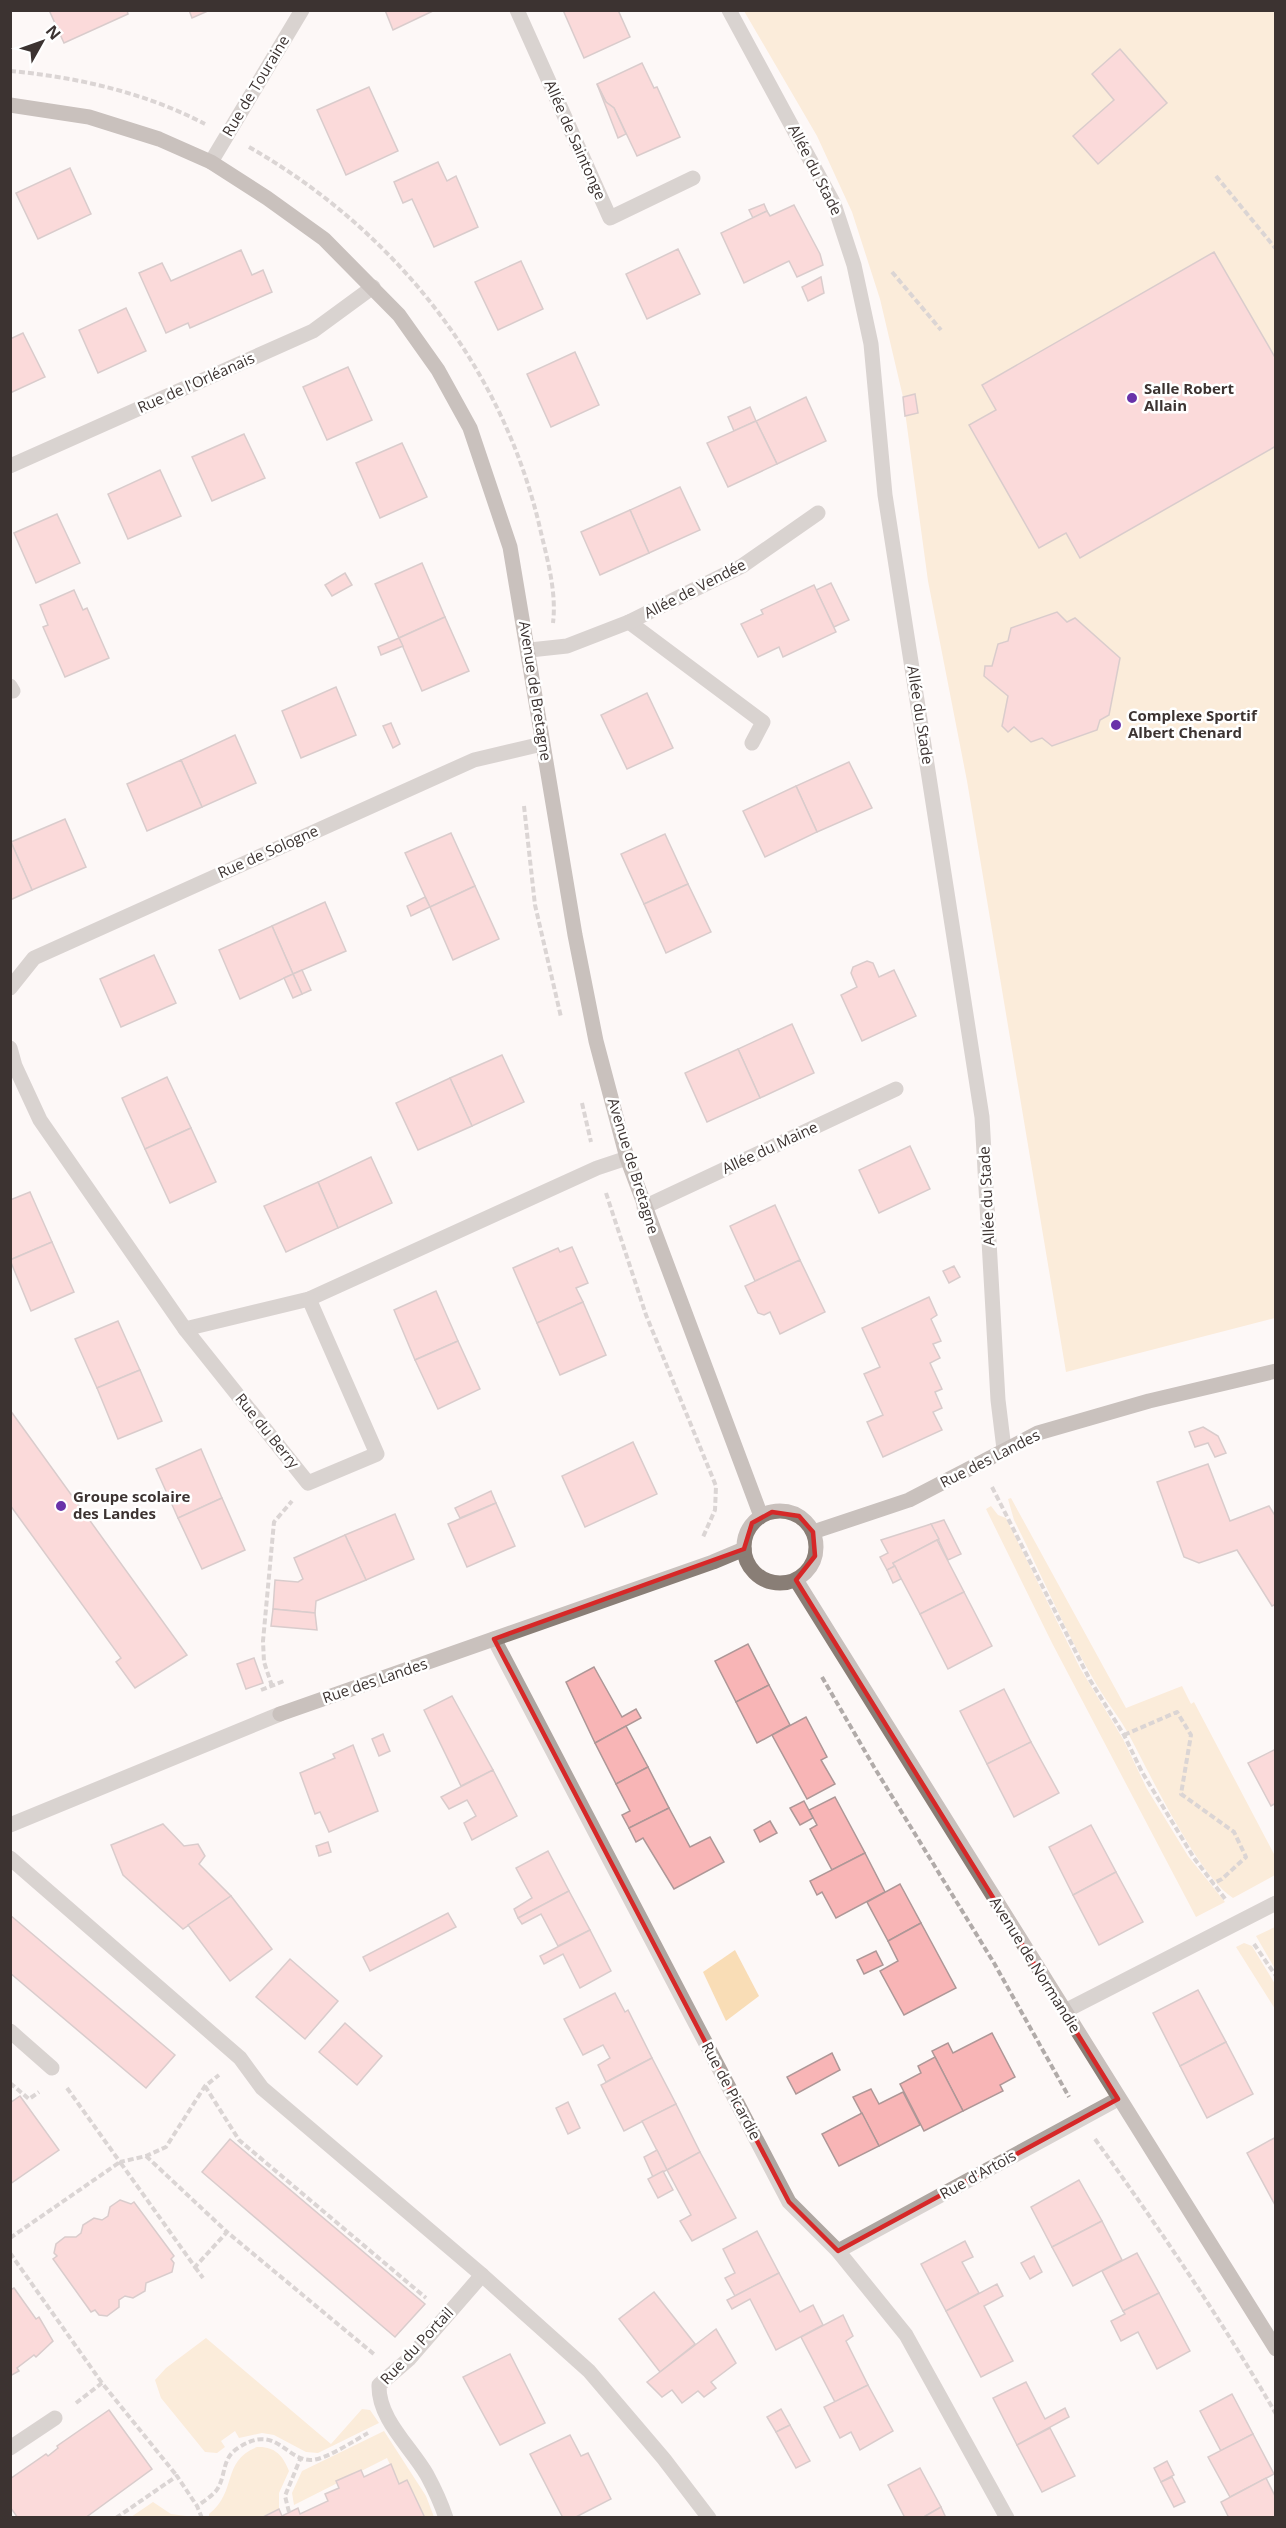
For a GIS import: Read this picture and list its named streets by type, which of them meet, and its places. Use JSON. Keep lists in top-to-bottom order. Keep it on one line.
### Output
{"streets":{"street":["Rue de Touraine","Allée de Saintonge","Allée du Stade","Rue de l'Orléanais","Allée de Vendée","Avenue de Bretagne","Rue de Sologne","Allée du Maine","Rue du Berry","Rue des Landes","Avenue de Normandie","Rue de Picardie","Rue d'Artois","Rue du Portail"]},"crossings":[["Rue de Touraine","Avenue de Bretagne"],["Allée du Stade","Rue des Landes"],["Rue de l'Orléanais","Avenue de Bretagne"],["Allée de Vendée","Avenue de Bretagne"],["Avenue de Bretagne","Rue de Sologne"],["Avenue de Bretagne","Allée du Maine"],["Avenue de Bretagne","Rue des Landes"],["Avenue de Bretagne","Avenue de Normandie"],["Rue des Landes","Avenue de Normandie"],["Rue des Landes","Rue de Picardie"],["Avenue de Normandie","Rue d'Artois"],["Rue de Picardie","Rue d'Artois"]],"places":["Salle Robert Allain","Complexe Sportif Albert Chenard","Groupe scolaire des Landes"],"north":"top right"}
